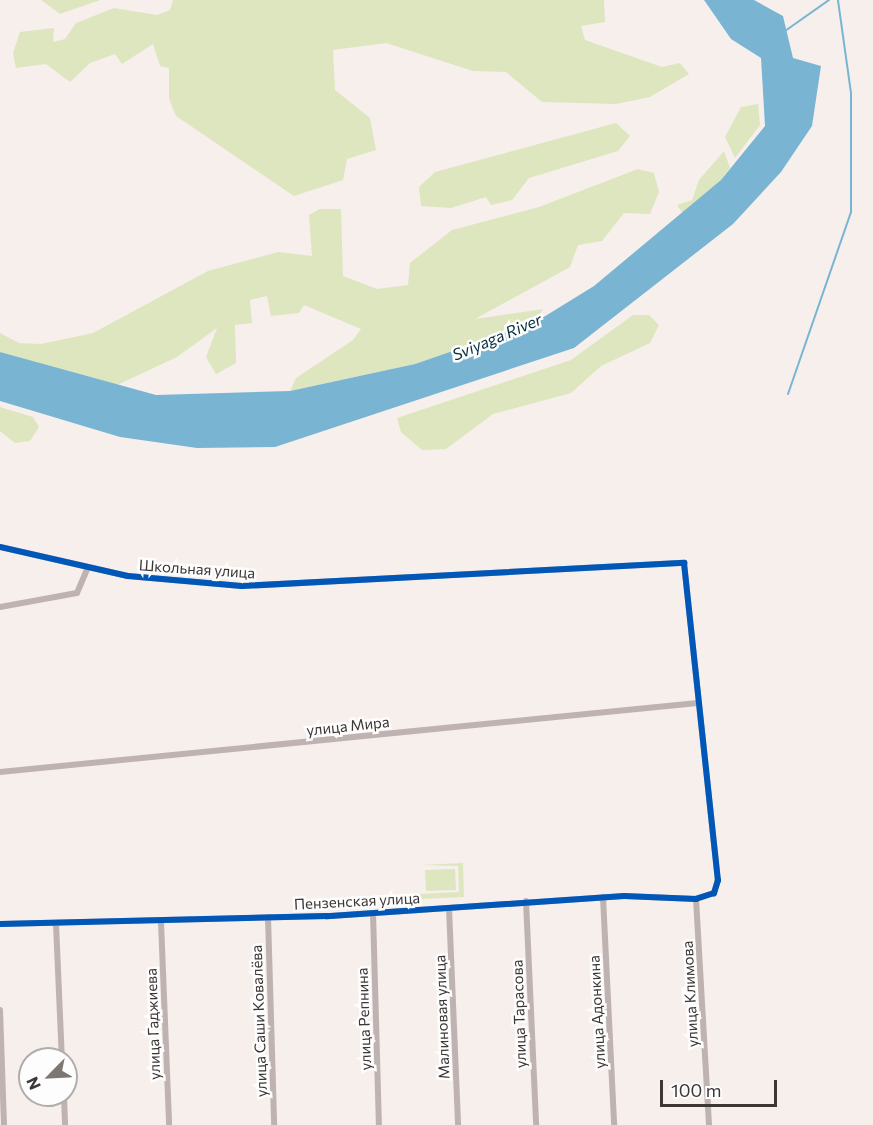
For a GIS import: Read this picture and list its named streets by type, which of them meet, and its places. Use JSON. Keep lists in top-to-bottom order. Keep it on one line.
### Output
{"streets":{"street":["Школьная улица","улица Мира","Пензенская улица","улица Климова","улица Адонкина","улица Тарасова","Малиновая улица","улица Репнина","улица Саши Ковалёва","улица Гаджиева"]},"crossings":[["Школьная улица","улица Мира"],["Школьная улица","Пензенская улица"],["улица Мира","Пензенская улица"],["Пензенская улица","улица Климова"],["Пензенская улица","улица Адонкина"],["Пензенская улица","улица Тарасова"],["Пензенская улица","Малиновая улица"],["Пензенская улица","улица Репнина"],["Пензенская улица","улица Саши Ковалёва"],["Пензенская улица","улица Гаджиева"]],"water":["Sviyaga River"],"scale_bar":"100 m","north":"bottom left"}
